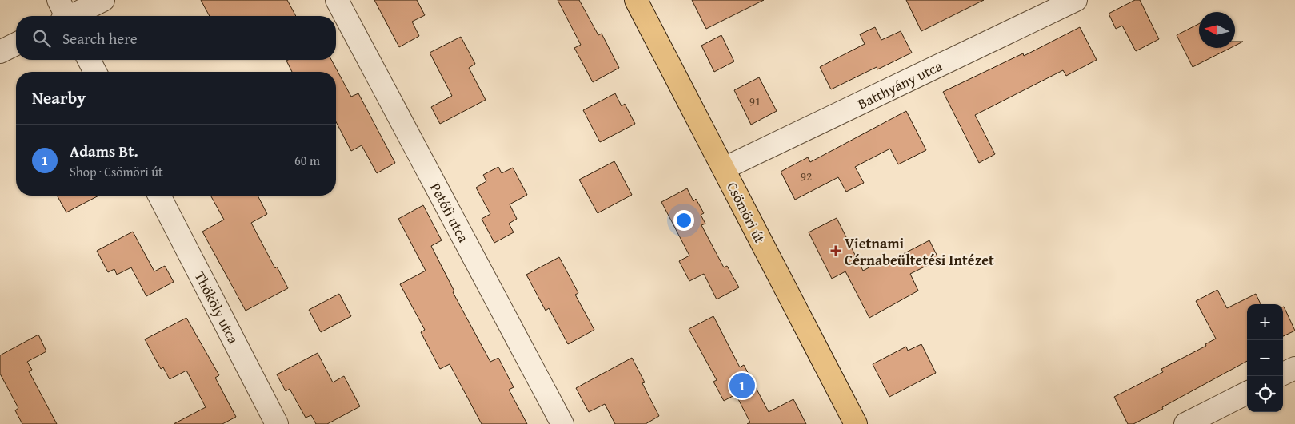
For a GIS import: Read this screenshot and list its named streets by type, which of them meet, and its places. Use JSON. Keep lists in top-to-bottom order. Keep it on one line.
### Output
{"streets":{"main road":["Csömöri út"],"street":["Batthyány utca","Petőfi utca","Thököly utca"]},"crossings":[["Batthyány utca","Csömöri út"]],"places":{"health":["Vietnami Cérnabeültetési Intézet"]},"house_numbers":["91","92"],"north":"left","page":{"search":"Search here","heading":"Nearby","list":[{"mark":"1","name":"Adams Bt.","note":"Shop · Csömöri út","value":"60 m"}],"map_buttons":["+","−"],"pins":"1"}}
